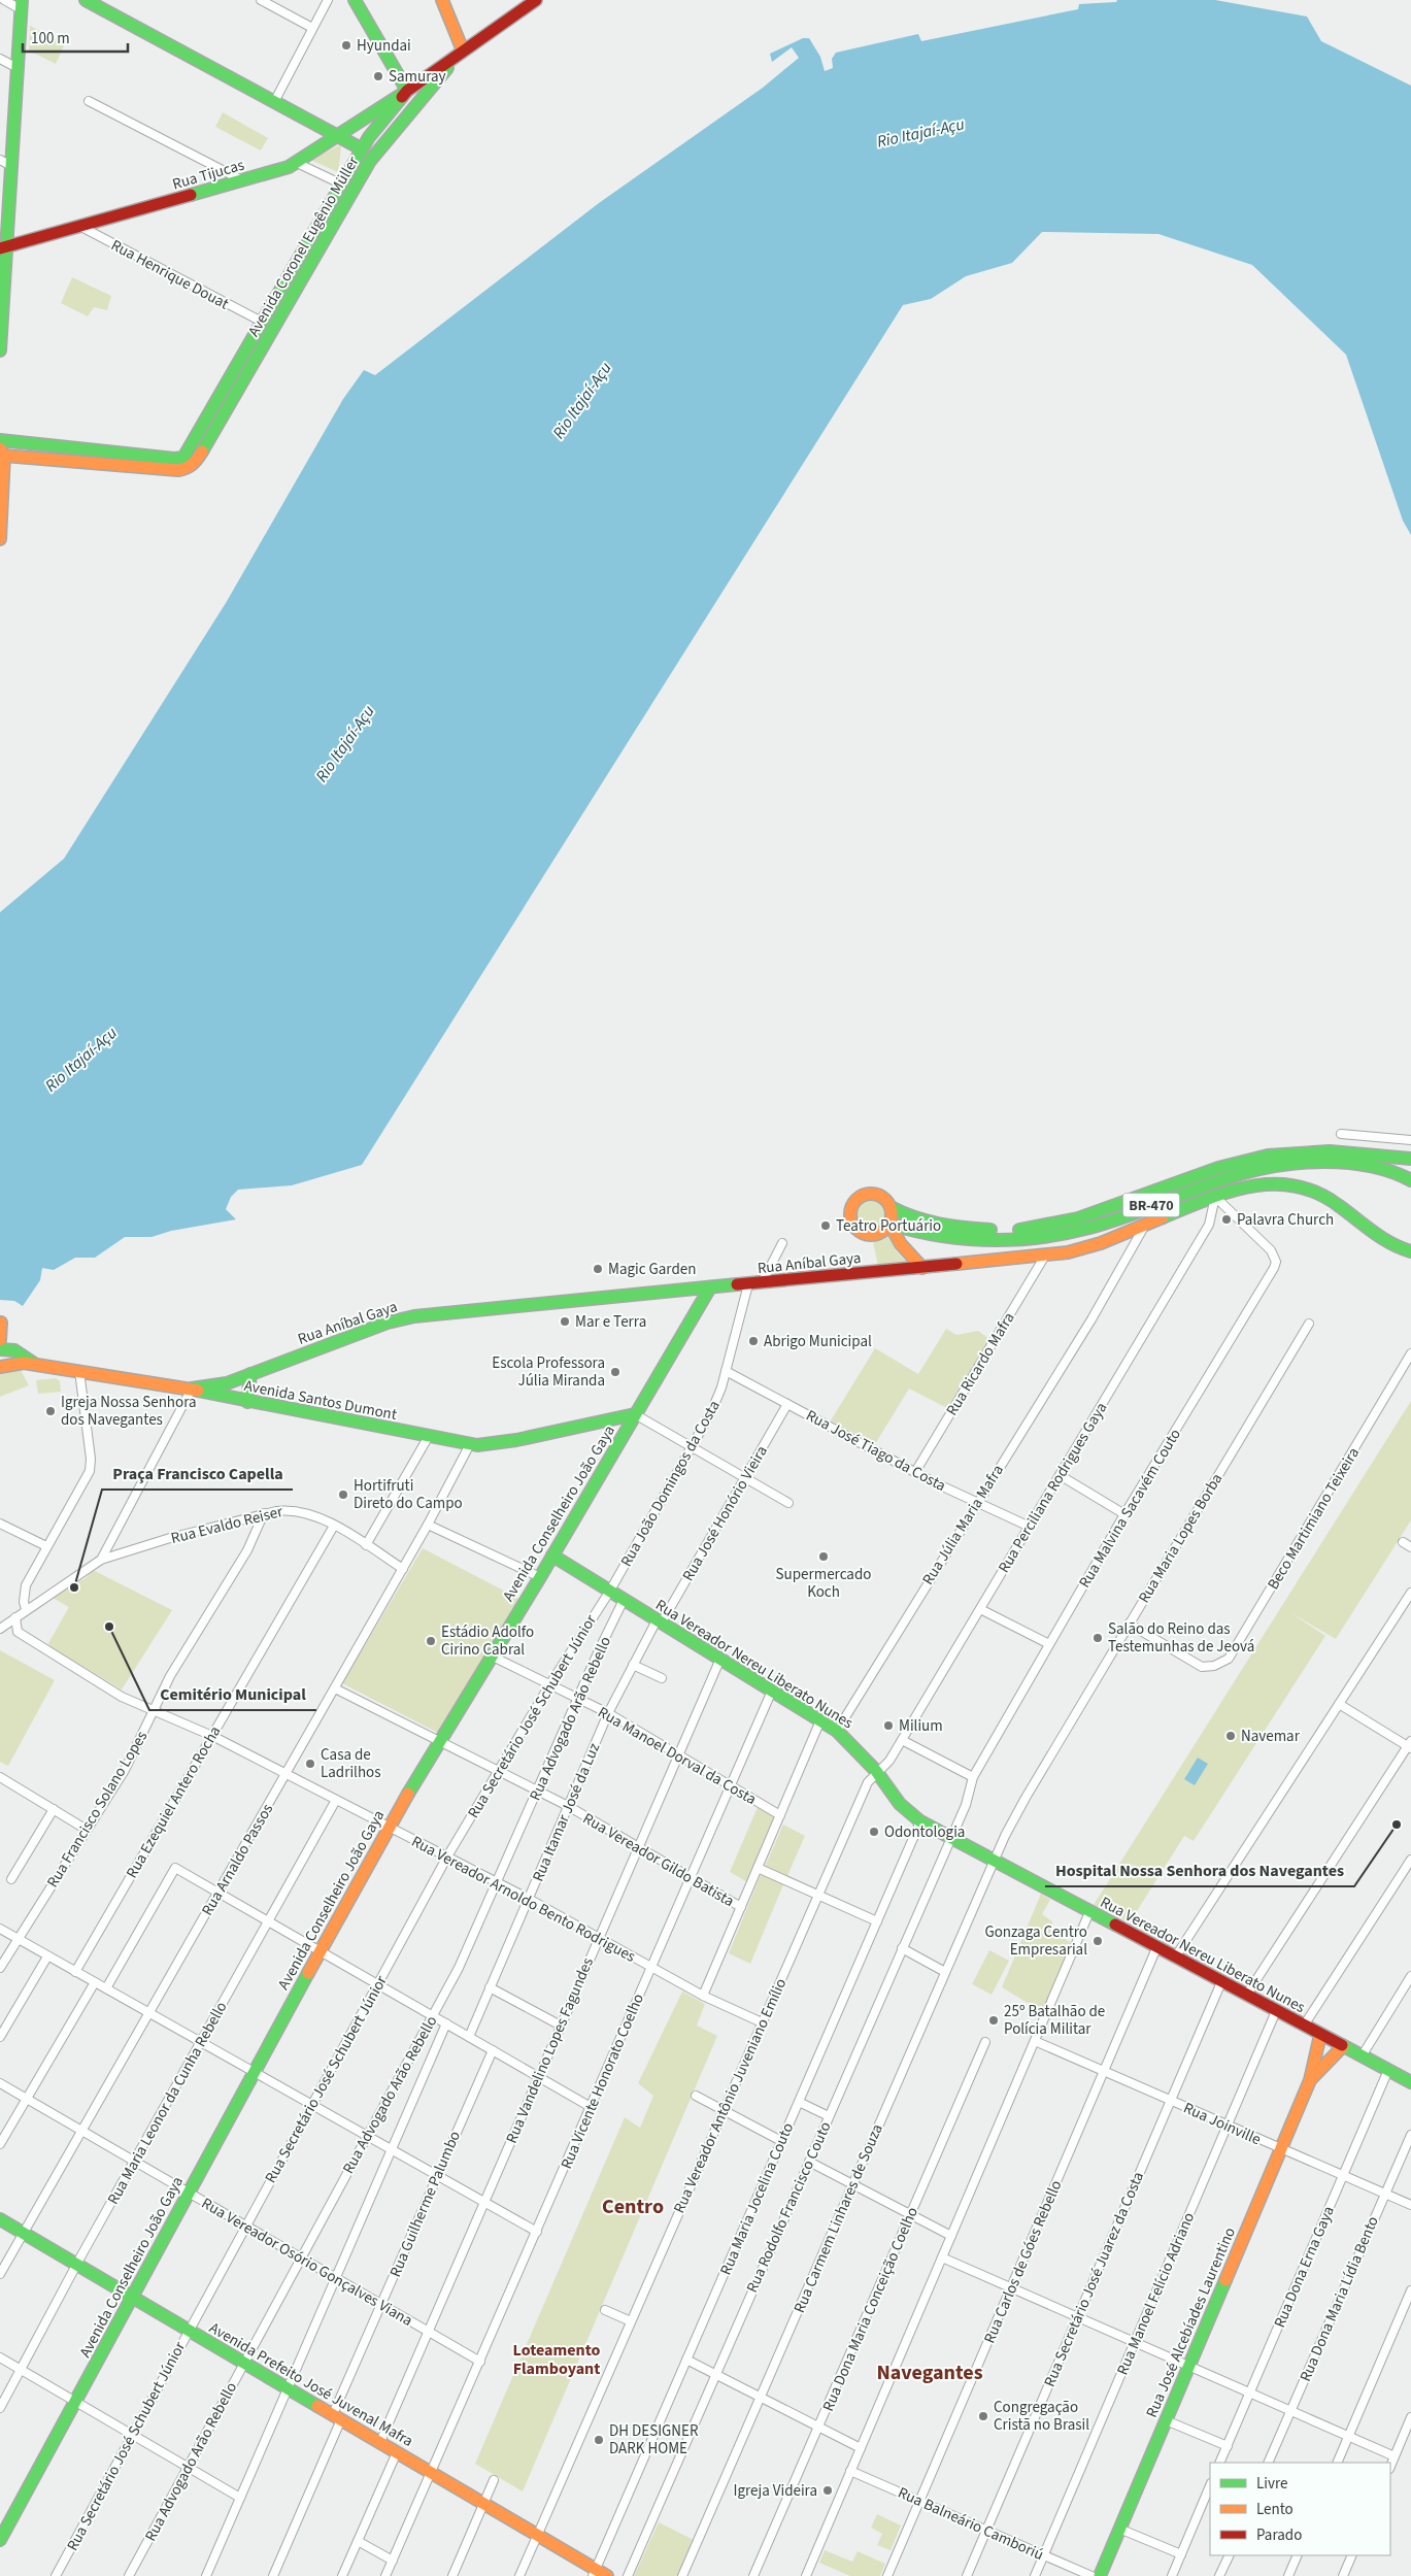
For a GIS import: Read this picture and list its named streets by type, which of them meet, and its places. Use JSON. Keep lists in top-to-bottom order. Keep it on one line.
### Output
{"streets":{"main road":["Rua Tijucas","Avenida Coronel Eugênio Müller","BR-470","Rua Aníbal Gaya","Avenida Santos Dumont","Avenida Conselheiro João Gaya","Rua Vereador Nereu Liberato Nunes","Rua José Alcebíades Laurentino","Avenida Prefeito José Juvenal Mafra"],"street":["Rua Henrique Douat","Rua Ricardo Mafra","Rua José Tiago da Costa","Rua João Domingos da Costa","Rua Perciliana Rodrigues Gaya","Rua Malvina Sacavém Couto","Rua José Honório Vieira","Beco Martimiano Teixeira","Rua Evaldo Reiser","Rua Júlia Maria Mafra","Rua Maria Lopes Borba","Rua Secretário José Schubert Júnior","Rua Advogado Arão Rebello","Rua Manoel Dorval da Costa","Rua Ezequiel Antero Rocha","Rua Francisco Solano Lopes","Rua Itamar José da Luz","Rua Arnaldo Passos","Rua Vereador Gildo Batista","Rua Vereador Arnoldo Bento Rodrigues","Rua Vandelino Lopes Fagundes","Rua Vicente Honorato Coelho","Rua Vereador Antônio Juveniano Emílio","Rua Maria Leonor da Cunha Rebello","Rua Joinville","Rua Maria Jocelina Couto","Rua Guilherme Palumbo","Rua Rodolfo Francisco Couto","Rua Carmem Linhares de Souza","Rua Vereador Osório Gonçalves Viana","Rua Carlos de Góes Rebello","Rua Dona Erna Gaya","Rua Secretário José Juarez da Costa","Rua Manoel Felício Adriano","Rua Dona Maria Lídia Bento","Rua Dona Maria Conceição Coelho","Rua Balneário Camboriú"]},"crossings":[["Rua Tijucas","Avenida Coronel Eugênio Müller"],["Rua Tijucas","Rua Henrique Douat"],["Avenida Coronel Eugênio Müller","Rua Henrique Douat"],["Rua Aníbal Gaya","Rua Ricardo Mafra"],["Rua Aníbal Gaya","Avenida Santos Dumont"],["Rua Aníbal Gaya","Rua João Domingos da Costa"],["Rua Aníbal Gaya","Rua Perciliana Rodrigues Gaya"],["Rua Aníbal Gaya","Rua Malvina Sacavém Couto"],["Rua Aníbal Gaya","Avenida Conselheiro João Gaya"],["Rua Aníbal Gaya","Rua Júlia Maria Mafra"],["Rua Ricardo Mafra","Rua José Tiago da Costa"],["Avenida Santos Dumont","Avenida Conselheiro João Gaya"],["Avenida Santos Dumont","Rua Arnaldo Passos"],["Rua José Tiago da Costa","Rua João Domingos da Costa"],["Rua José Tiago da Costa","Rua Perciliana Rodrigues Gaya"],["Rua José Tiago da Costa","Rua José Honório Vieira"],["Rua José Tiago da Costa","Rua Júlia Maria Mafra"],["Rua João Domingos da Costa","Rua Vereador Nereu Liberato Nunes"],["Rua João Domingos da Costa","Rua Secretário José Schubert Júnior"],["Rua Perciliana Rodrigues Gaya","Rua Malvina Sacavém Couto"],["Rua Perciliana Rodrigues Gaya","Rua Vereador Nereu Liberato Nunes"],["Rua Perciliana Rodrigues Gaya","Rua Vereador Antônio Juveniano Emílio"],["Rua Malvina Sacavém Couto","Rua Vereador Nereu Liberato Nunes"],["Rua Malvina Sacavém Couto","Rua Rodolfo Francisco Couto"],["Avenida Conselheiro João Gaya","Rua Vereador Nereu Liberato Nunes"],["Avenida Conselheiro João Gaya","Rua Manoel Dorval da Costa"],["Avenida Conselheiro João Gaya","Rua Vereador Gildo Batista"],["Avenida Conselheiro João Gaya","Rua Vereador Arnoldo Bento Rodrigues"],["Avenida Conselheiro João Gaya","Rua Vereador Osório Gonçalves Viana"],["Avenida Conselheiro João Gaya","Avenida Prefeito José Juvenal Mafra"],["Rua José Honório Vieira","Rua Vereador Nereu Liberato Nunes"],["Rua José Honório Vieira","Rua Itamar José da Luz"],["Beco Martimiano Teixeira","Rua Maria Lopes Borba"],["Rua Evaldo Reiser","Rua Ezequiel Antero Rocha"],["Rua Evaldo Reiser","Rua Francisco Solano Lopes"],["Rua Evaldo Reiser","Rua Arnaldo Passos"],["Rua Júlia Maria Mafra","Rua Vereador Nereu Liberato Nunes"],["Rua Maria Lopes Borba","Rua Vereador Nereu Liberato Nunes"],["Rua Maria Lopes Borba","Rua Carmem Linhares de Souza"],["Rua Vereador Nereu Liberato Nunes","Rua Secretário José Schubert Júnior"],["Rua Vereador Nereu Liberato Nunes","Rua Advogado Arão Rebello"],["Rua Vereador Nereu Liberato Nunes","Rua Itamar José da Luz"],["Rua Vereador Nereu Liberato Nunes","Rua Vandelino Lopes Fagundes"],["Rua Vereador Nereu Liberato Nunes","Rua Vicente Honorato Coelho"],["Rua Vereador Nereu Liberato Nunes","Rua Vereador Antônio Juveniano Emílio"],["Rua Vereador Nereu Liberato Nunes","Rua Maria Jocelina Couto"],["Rua Vereador Nereu Liberato Nunes","Rua Rodolfo Francisco Couto"],["Rua Vereador Nereu Liberato Nunes","Rua Carmem Linhares de Souza"],["Rua Vereador Nereu Liberato Nunes","Rua Carlos de Góes Rebello"],["Rua Vereador Nereu Liberato Nunes","Rua Dona Erna Gaya"],["Rua Vereador Nereu Liberato Nunes","Rua Secretário José Juarez da Costa"],["Rua Vereador Nereu Liberato Nunes","Rua Manoel Felício Adriano"],["Rua Vereador Nereu Liberato Nunes","Rua José Alcebíades Laurentino"],["Rua Secretário José Schubert Júnior","Rua Manoel Dorval da Costa"],["Rua Secretário José Schubert Júnior","Rua Vereador Gildo Batista"],["Rua Secretário José Schubert Júnior","Rua Vereador Arnoldo Bento Rodrigues"],["Rua Secretário José Schubert Júnior","Rua Vereador Osório Gonçalves Viana"],["Rua Secretário José Schubert Júnior","Avenida Prefeito José Juvenal Mafra"],["Rua Advogado Arão Rebello","Rua Manoel Dorval da Costa"],["Rua Advogado Arão Rebello","Rua Vereador Gildo Batista"],["Rua Advogado Arão Rebello","Rua Vereador Arnoldo Bento Rodrigues"],["Rua Advogado Arão Rebello","Rua Vereador Osório Gonçalves Viana"],["Rua Advogado Arão Rebello","Avenida Prefeito José Juvenal Mafra"],["Rua Manoel Dorval da Costa","Rua Itamar José da Luz"],["Rua Manoel Dorval da Costa","Rua Vandelino Lopes Fagundes"],["Rua Manoel Dorval da Costa","Rua Vicente Honorato Coelho"],["Rua Ezequiel Antero Rocha","Rua Vereador Arnoldo Bento Rodrigues"],["Rua Francisco Solano Lopes","Rua Vereador Arnoldo Bento Rodrigues"],["Rua Itamar José da Luz","Rua Vereador Gildo Batista"],["Rua Itamar José da Luz","Rua Vereador Arnoldo Bento Rodrigues"],["Rua Arnaldo Passos","Rua Vereador Gildo Batista"],["Rua Arnaldo Passos","Rua Vereador Arnoldo Bento Rodrigues"],["Rua Arnaldo Passos","Rua Vereador Osório Gonçalves Viana"],["Rua Arnaldo Passos","Avenida Prefeito José Juvenal Mafra"],["Rua Vereador Gildo Batista","Rua Vandelino Lopes Fagundes"],["Rua Vereador Gildo Batista","Rua Vicente Honorato Coelho"],["Rua Vereador Arnoldo Bento Rodrigues","Rua Vandelino Lopes Fagundes"],["Rua Vereador Arnoldo Bento Rodrigues","Rua Vicente Honorato Coelho"],["Rua Vereador Arnoldo Bento Rodrigues","Rua Vereador Antônio Juveniano Emílio"],["Rua Vereador Arnoldo Bento Rodrigues","Rua Maria Leonor da Cunha Rebello"],["Rua Vandelino Lopes Fagundes","Rua Vereador Osório Gonçalves Viana"],["Rua Vandelino Lopes Fagundes","Avenida Prefeito José Juvenal Mafra"],["Rua Vicente Honorato Coelho","Rua Vereador Osório Gonçalves Viana"],["Rua Vicente Honorato Coelho","Avenida Prefeito José Juvenal Mafra"],["Rua Vereador Antônio Juveniano Emílio","Avenida Prefeito José Juvenal Mafra"],["Rua Maria Leonor da Cunha Rebello","Rua Vereador Osório Gonçalves Viana"],["Rua Maria Leonor da Cunha Rebello","Avenida Prefeito José Juvenal Mafra"],["Rua Joinville","Rua Carlos de Góes Rebello"],["Rua Joinville","Rua Dona Erna Gaya"],["Rua Joinville","Rua Secretário José Juarez da Costa"],["Rua Joinville","Rua Manoel Felício Adriano"],["Rua Joinville","Rua Dona Maria Lídia Bento"],["Rua Joinville","Rua José Alcebíades Laurentino"],["Rua Maria Jocelina Couto","Avenida Prefeito José Juvenal Mafra"],["Rua Guilherme Palumbo","Rua Vereador Osório Gonçalves Viana"],["Rua Guilherme Palumbo","Avenida Prefeito José Juvenal Mafra"],["Rua Carlos de Góes Rebello","Rua Balneário Camboriú"],["Rua Secretário José Juarez da Costa","Rua Balneário Camboriú"],["Rua Manoel Felício Adriano","Rua Balneário Camboriú"]],"districts":["Centro","Loteamento Flamboyant","Navegantes"],"water":["Rio Itajaí-Açu"],"places":["Hyundai","Samuray","Palavra Church","Teatro Portuário","Magic Garden","Mar e Terra","Abrigo Municipal","Escola Professora Júlia Miranda","Igreja Nossa Senhora dos Navegantes","Hortifruti Direto do Campo","Supermercado Koch","Praça Francisco Capella","Cemitério Municipal","Salão do Reino das Testemunhas de Jeová","Estádio Adolfo Cirino Cabral","Milium","Navemar","Casa de Ladrilhos","Hospital Nossa Senhora dos Navegantes","Odontologia","Gonzaga Centro Empresarial","25º Batalhão de Polícia Militar","Congregação Cristã no Brasil","DH DESIGNER DARK HOME","Igreja Videira"],"legend":["Livre","Lento","Parado"],"scale_bar":"100 m"}
